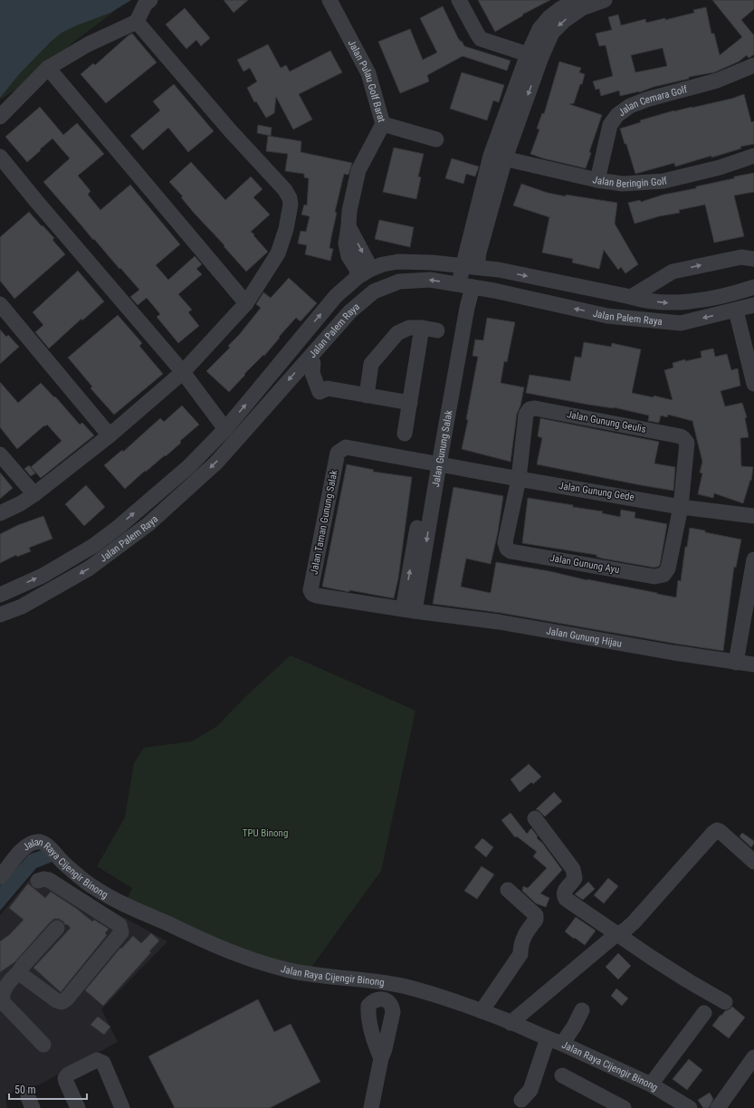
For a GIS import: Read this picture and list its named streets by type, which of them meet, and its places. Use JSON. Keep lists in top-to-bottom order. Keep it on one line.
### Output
{"streets":{"street":["Jalan Pulau Golf Barat","Jalan Cemara Golf","Jalan Beringin Golf","Jalan Palem Raya","Jalan Gunung Geulis","Jalan Gunung Salak","Jalan Gunung Gede","Jalan Taman Gunung Salak","Jalan Gunung Ayu","Jalan Gunung Hijau","Jalan Raya Cijengir Binong"]},"crossings":[["Jalan Pulau Golf Barat","Jalan Palem Raya"],["Jalan Cemara Golf","Jalan Beringin Golf"],["Jalan Palem Raya","Jalan Gunung Salak"],["Jalan Gunung Geulis","Jalan Gunung Gede"],["Jalan Gunung Geulis","Jalan Gunung Ayu"],["Jalan Gunung Salak","Jalan Gunung Gede"],["Jalan Gunung Salak","Jalan Taman Gunung Salak"],["Jalan Gunung Salak","Jalan Gunung Hijau"],["Jalan Gunung Gede","Jalan Taman Gunung Salak"],["Jalan Gunung Gede","Jalan Gunung Ayu"],["Jalan Taman Gunung Salak","Jalan Gunung Hijau"]],"parks":["TPU Binong"],"scale_bar":"50 m"}
